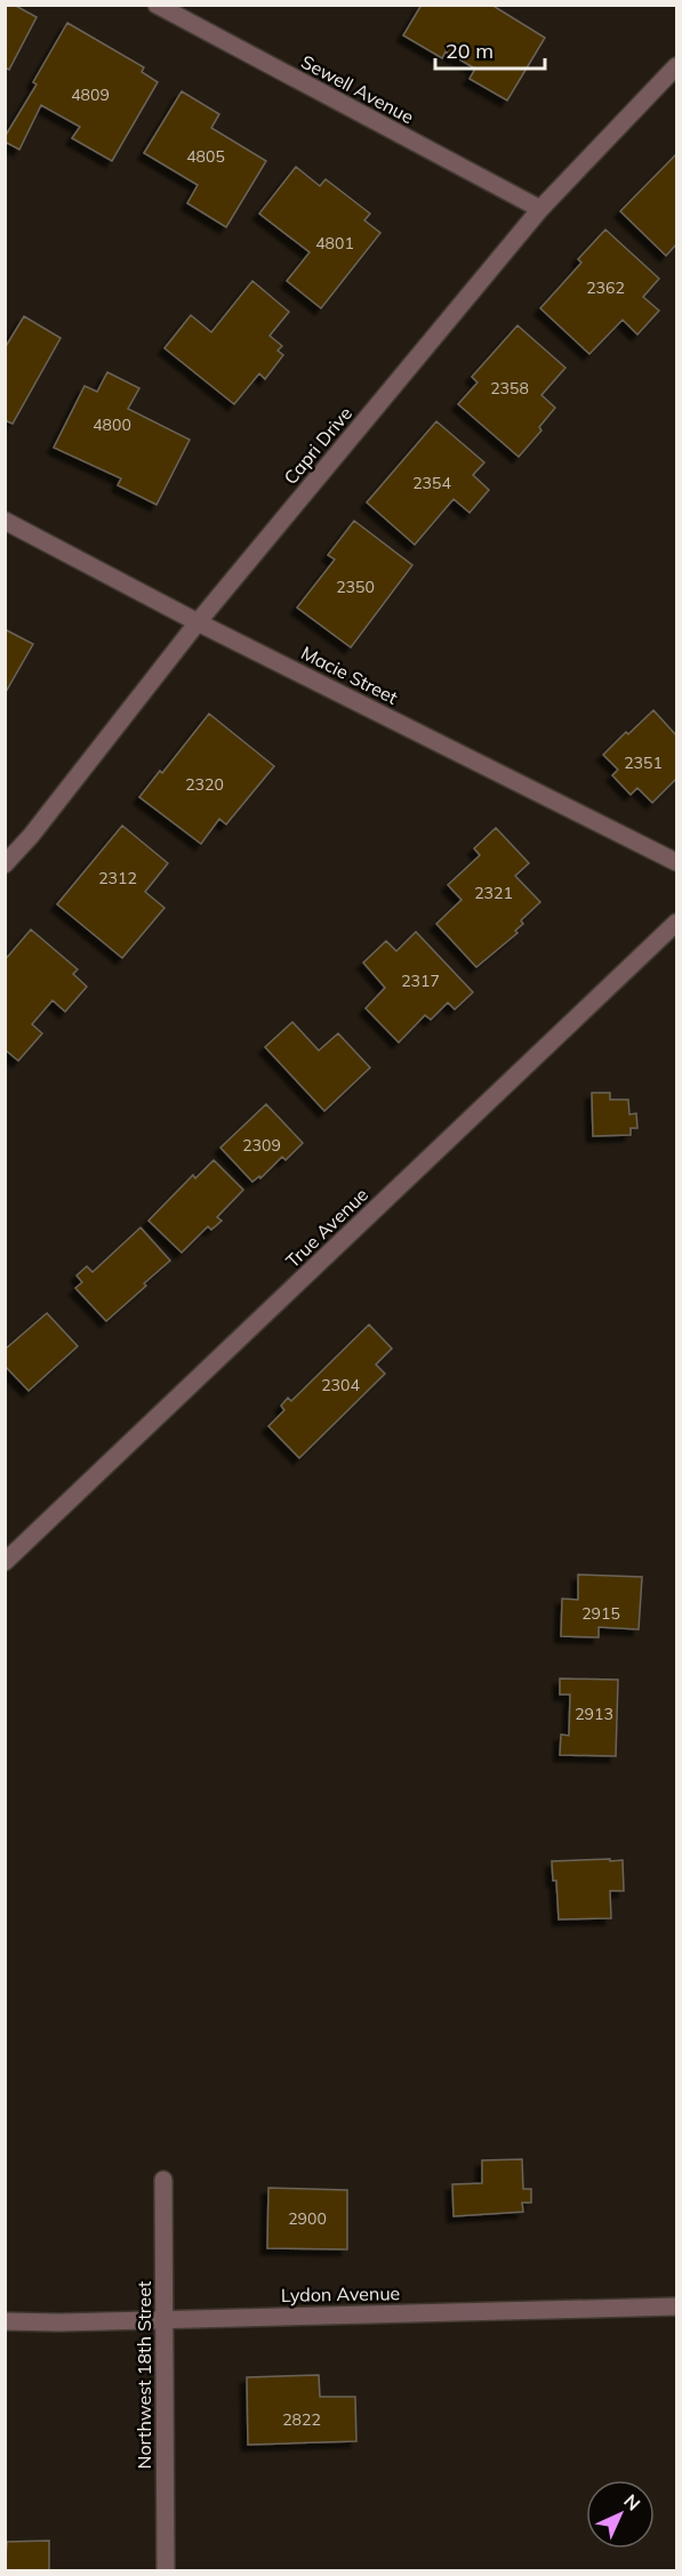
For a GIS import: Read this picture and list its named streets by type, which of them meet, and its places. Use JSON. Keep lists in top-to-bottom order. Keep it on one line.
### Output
{"streets":{"street":["Sewell Avenue","Capri Drive","Macie Street","True Avenue","Lydon Avenue","Northwest 18th Street"]},"crossings":[["Sewell Avenue","Capri Drive"],["Capri Drive","Macie Street"],["Lydon Avenue","Northwest 18th Street"]],"house_numbers":["4809","4805","4801","2362","2358","4800","2354","2350","2351","2320","2312","2321","2317","2309","2304","2915","2913","2900","2822"],"scale_bar":"20 m","north":"top right"}
